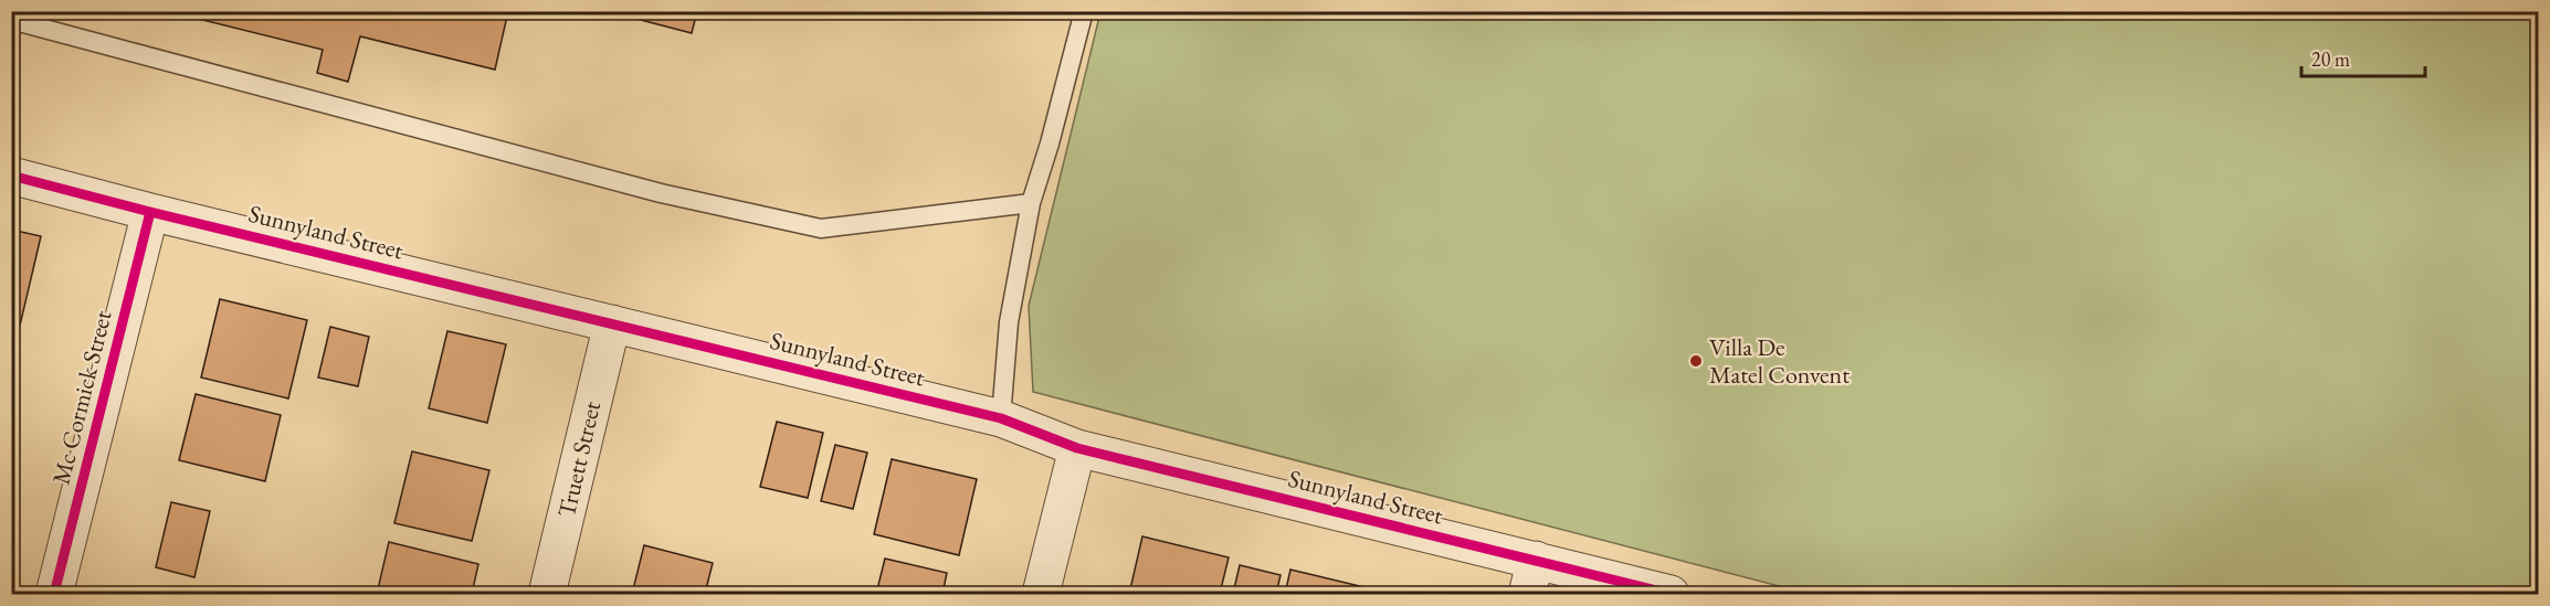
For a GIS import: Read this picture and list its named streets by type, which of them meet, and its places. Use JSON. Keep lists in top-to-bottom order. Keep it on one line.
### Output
{"streets":{"street":["Sunnyland Street","Mc Cormick Street","Truett Street"]},"crossings":[["Sunnyland Street","Mc Cormick Street"],["Sunnyland Street","Truett Street"]],"places":["Villa De Matel Convent"],"scale_bar":"20 m"}
